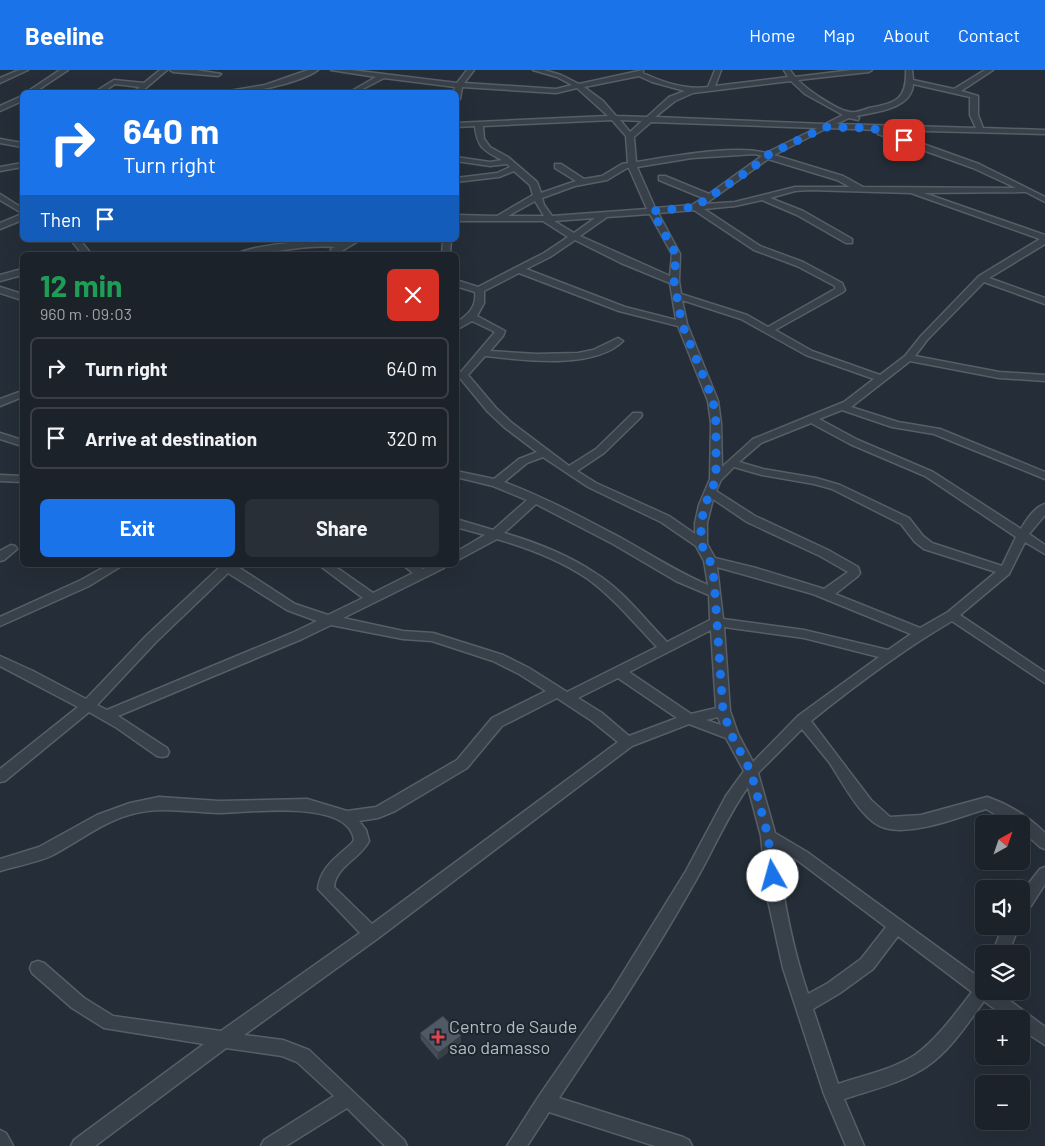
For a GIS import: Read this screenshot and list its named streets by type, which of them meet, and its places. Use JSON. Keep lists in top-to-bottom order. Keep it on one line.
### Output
{"places":{"health":["Centro de Saude sao damasso"]},"north":"top right","page":{"header":"Beeline","nav":["Home","Map","About","Contact"],"turn":["640 m","Turn right"],"then":"Then","heading":["12 min","960 m · 09:03"],"list":[{"name":"Turn right","value":"640 m"},{"name":"Arrive at destination","value":"320 m"}],"buttons":["Exit","Share"],"map_buttons":["+","−"]}}
